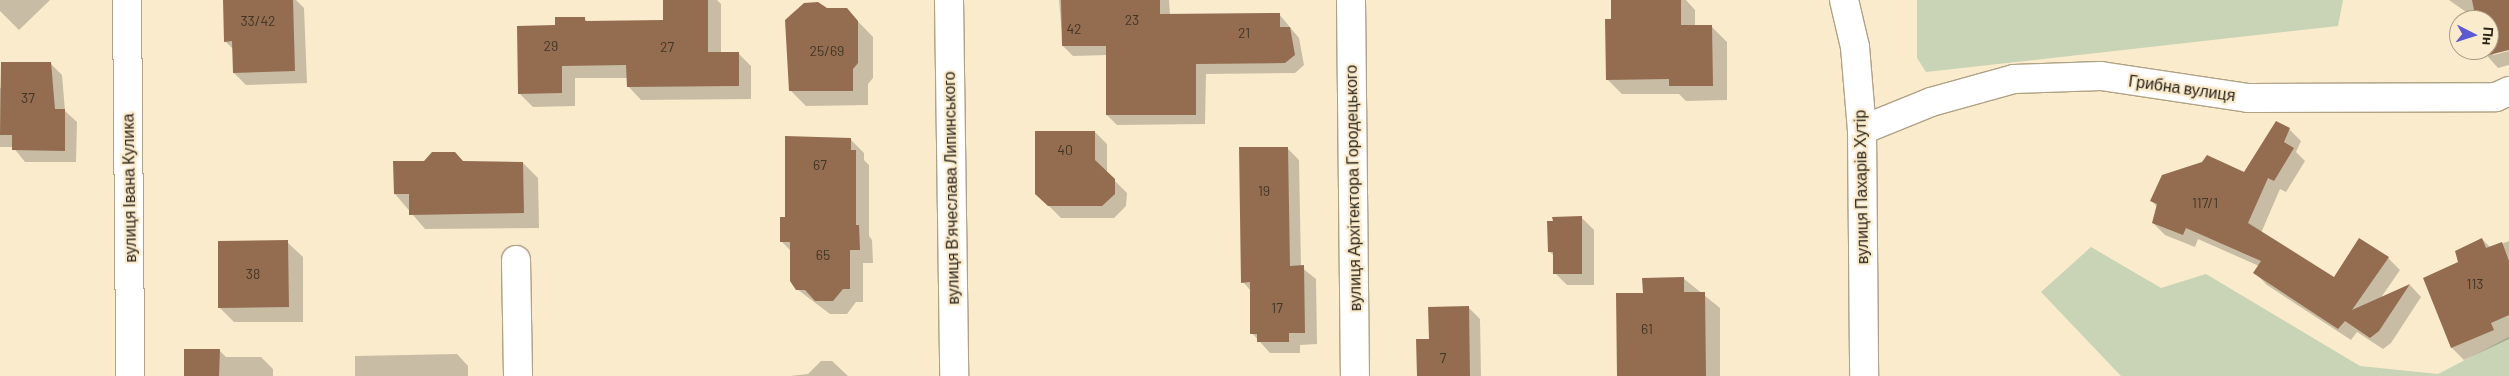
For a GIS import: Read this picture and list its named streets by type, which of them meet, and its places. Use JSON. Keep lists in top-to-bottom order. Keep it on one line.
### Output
{"streets":{"street":["Грибна вулиця","вулиця Пахарів Хутір","вулиця Івана Кулика","вулиця Вʼячеслава Липинського","вулиця Архітектора Городецького"]},"crossings":[["Грибна вулиця","вулиця Пахарів Хутір"]],"house_numbers":["23","33/42","42","21","29","27","25/69","37","40","67","19","117/1","65","38","113","17","61","7"],"north":"right"}
